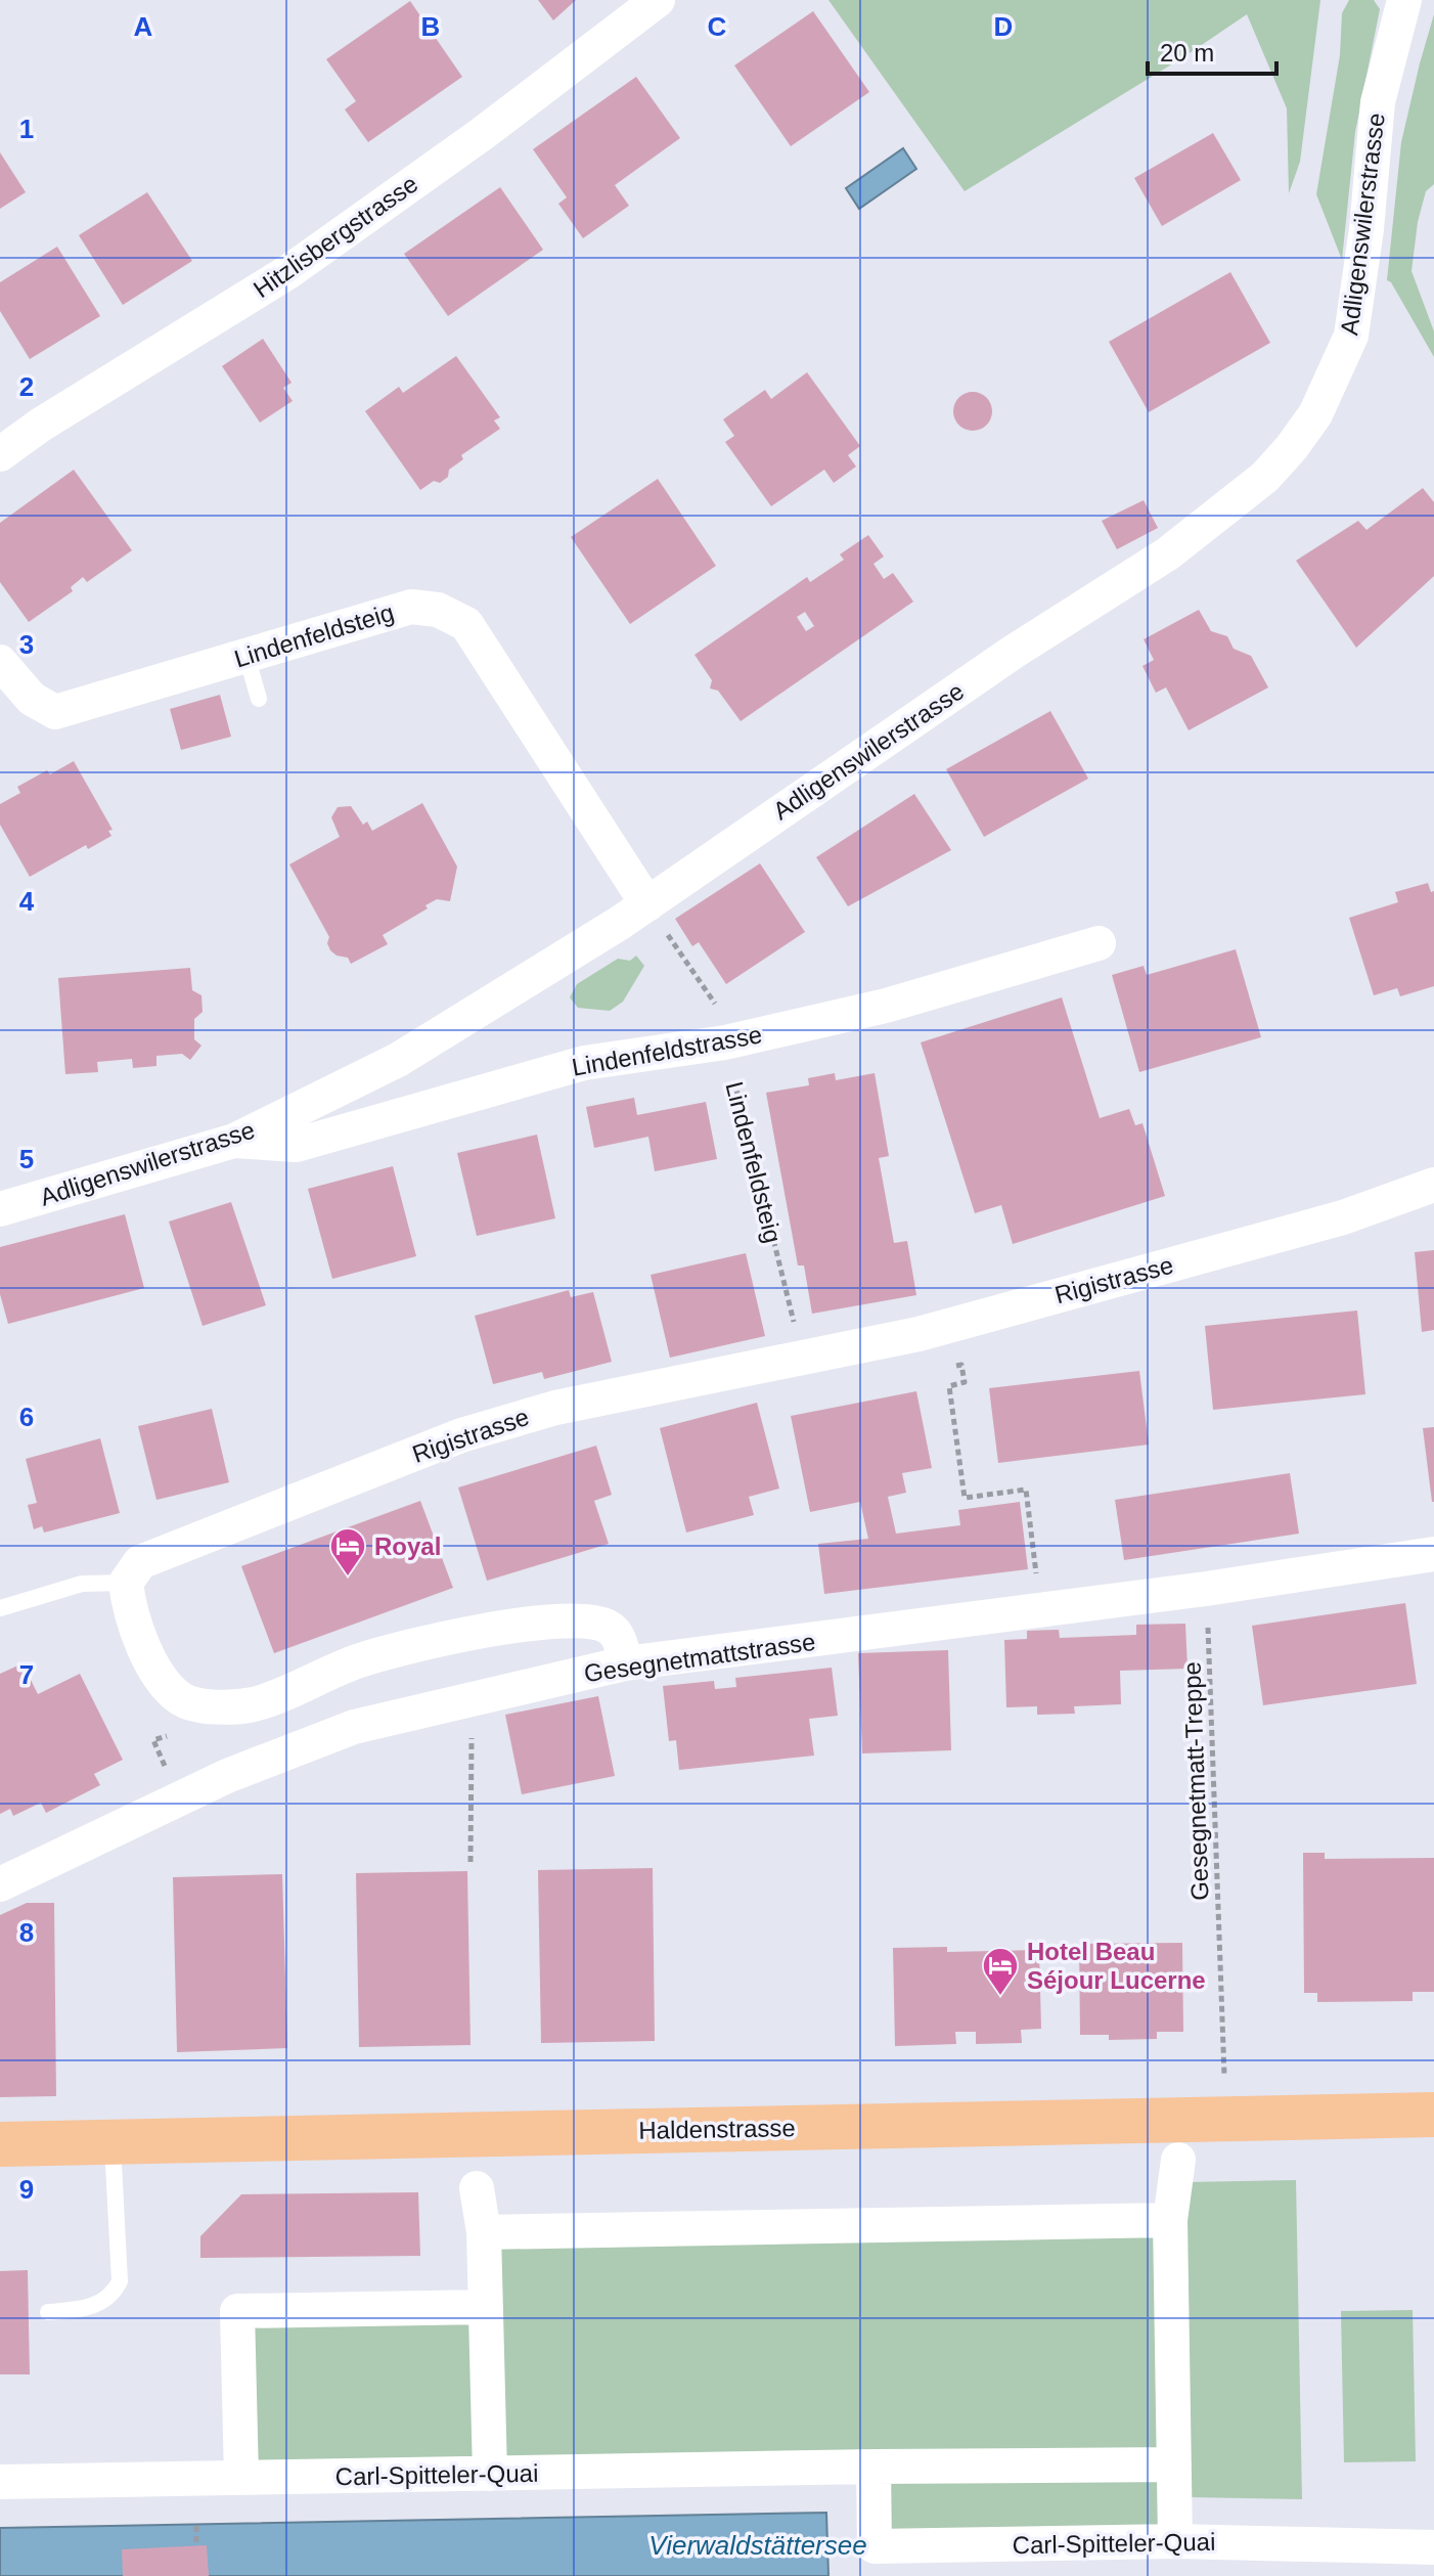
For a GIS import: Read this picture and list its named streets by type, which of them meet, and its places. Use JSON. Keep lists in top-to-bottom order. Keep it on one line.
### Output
{"streets":{"main road":["Haldenstrasse"],"street":["Adligenswilerstrasse","Hitzlisbergstrasse","Lindenfeldsteig","Lindenfeldstrasse","Rigistrasse","Gesegnetmattstrasse","Carl-Spitteler-Quai"],"path":["Gesegnetmatt-Treppe"]},"crossings":[["Adligenswilerstrasse","Lindenfeldsteig"],["Adligenswilerstrasse","Lindenfeldstrasse"],["Lindenfeldsteig","Lindenfeldstrasse"]],"water":["Vierwaldstättersee"],"places":{"hotel":["Royal","Hotel Beau Séjour Lucerne"]},"scale_bar":"20 m","grid":{"columns":["A","B","C","D"],"rows":["1","2","3","4","5","6","7","8","9"]}}
